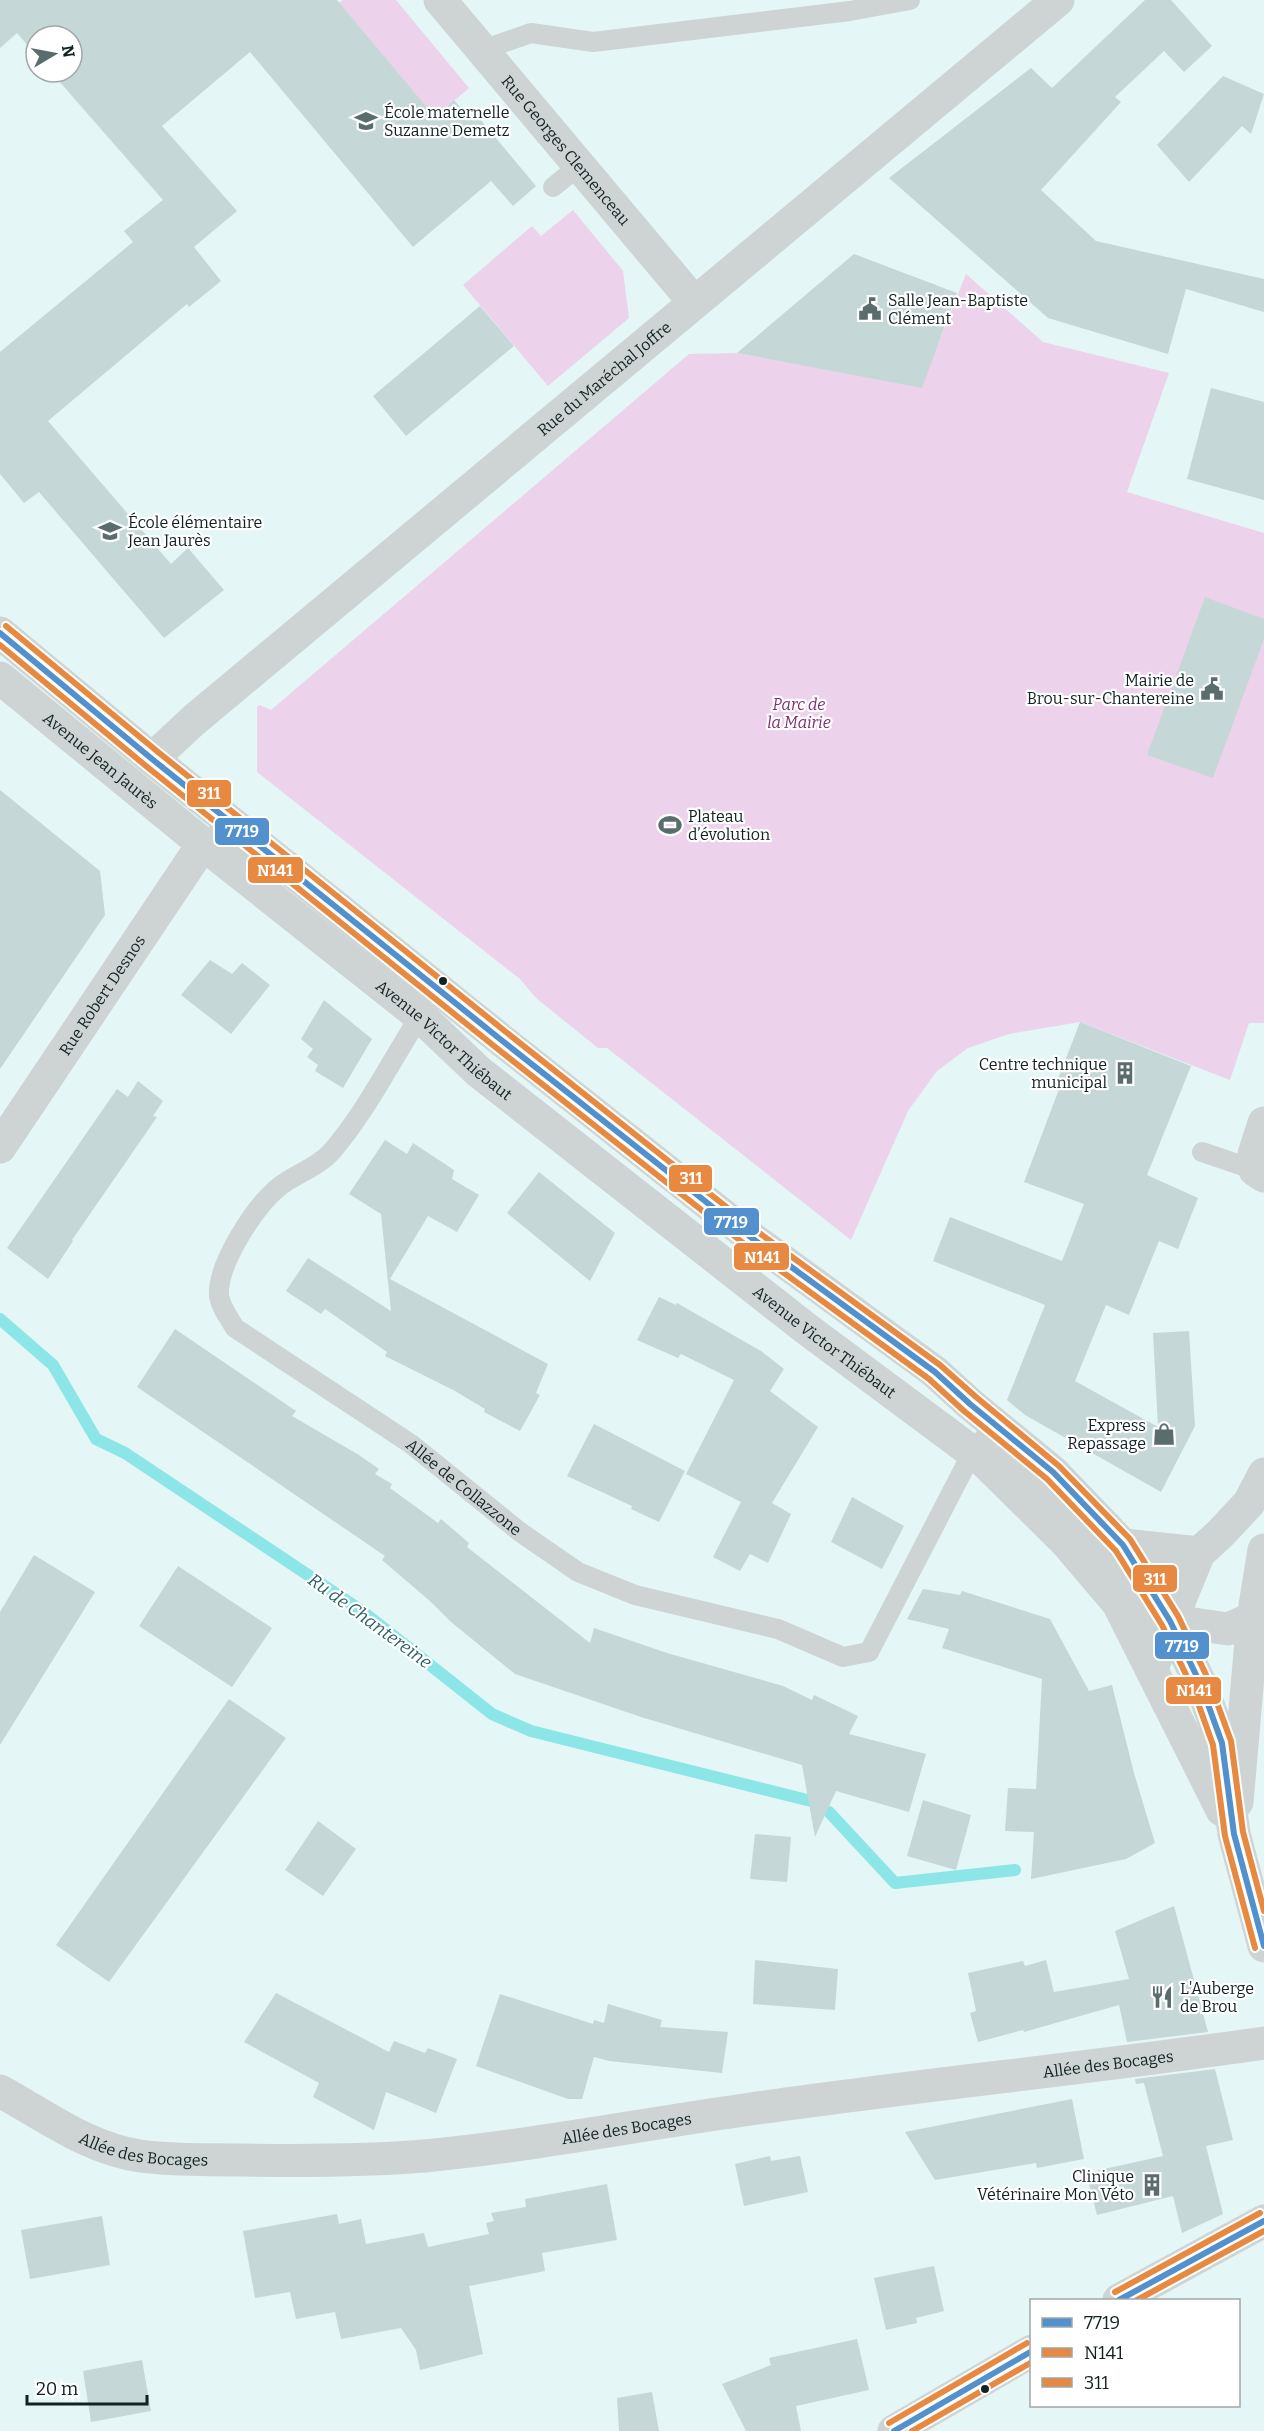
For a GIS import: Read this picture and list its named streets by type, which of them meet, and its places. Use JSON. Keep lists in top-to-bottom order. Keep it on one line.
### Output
{"streets":{"street":["Rue Georges Clemenceau","Rue du Maréchal Joffre","Avenue Jean Jaurès","Rue Robert Desnos","Avenue Victor Thiébaut","Allée des Bocages"],"lane":["Allée de Collazzone"]},"crossings":[["Rue Georges Clemenceau","Rue du Maréchal Joffre"],["Rue du Maréchal Joffre","Avenue Jean Jaurès"],["Rue du Maréchal Joffre","Avenue Victor Thiébaut"],["Avenue Jean Jaurès","Rue Robert Desnos"],["Avenue Jean Jaurès","Avenue Victor Thiébaut"],["Rue Robert Desnos","Avenue Victor Thiébaut"],["Avenue Victor Thiébaut","Allée de Collazzone"]],"water":["Ru de Chantereine"],"parks":["Parc de la Mairie"],"places":{"school or university":["École maternelle Suzanne Demetz","École élémentaire Jean Jaurès"],"public building":["Salle Jean-Baptiste Clément","Mairie de Brou-sur-Chantereine"],"sports":["Plateau d’évolution"],"building":["Centre technique municipal","Clinique Vétérinaire Mon Véto"],"shop":["Express Repassage"],"restaurant":["L'Auberge de Brou"]},"lines":["transit line 311","transit line 7719","transit line N141"],"legend":["7719","N141","311"],"scale_bar":"20 m","north":"right"}
